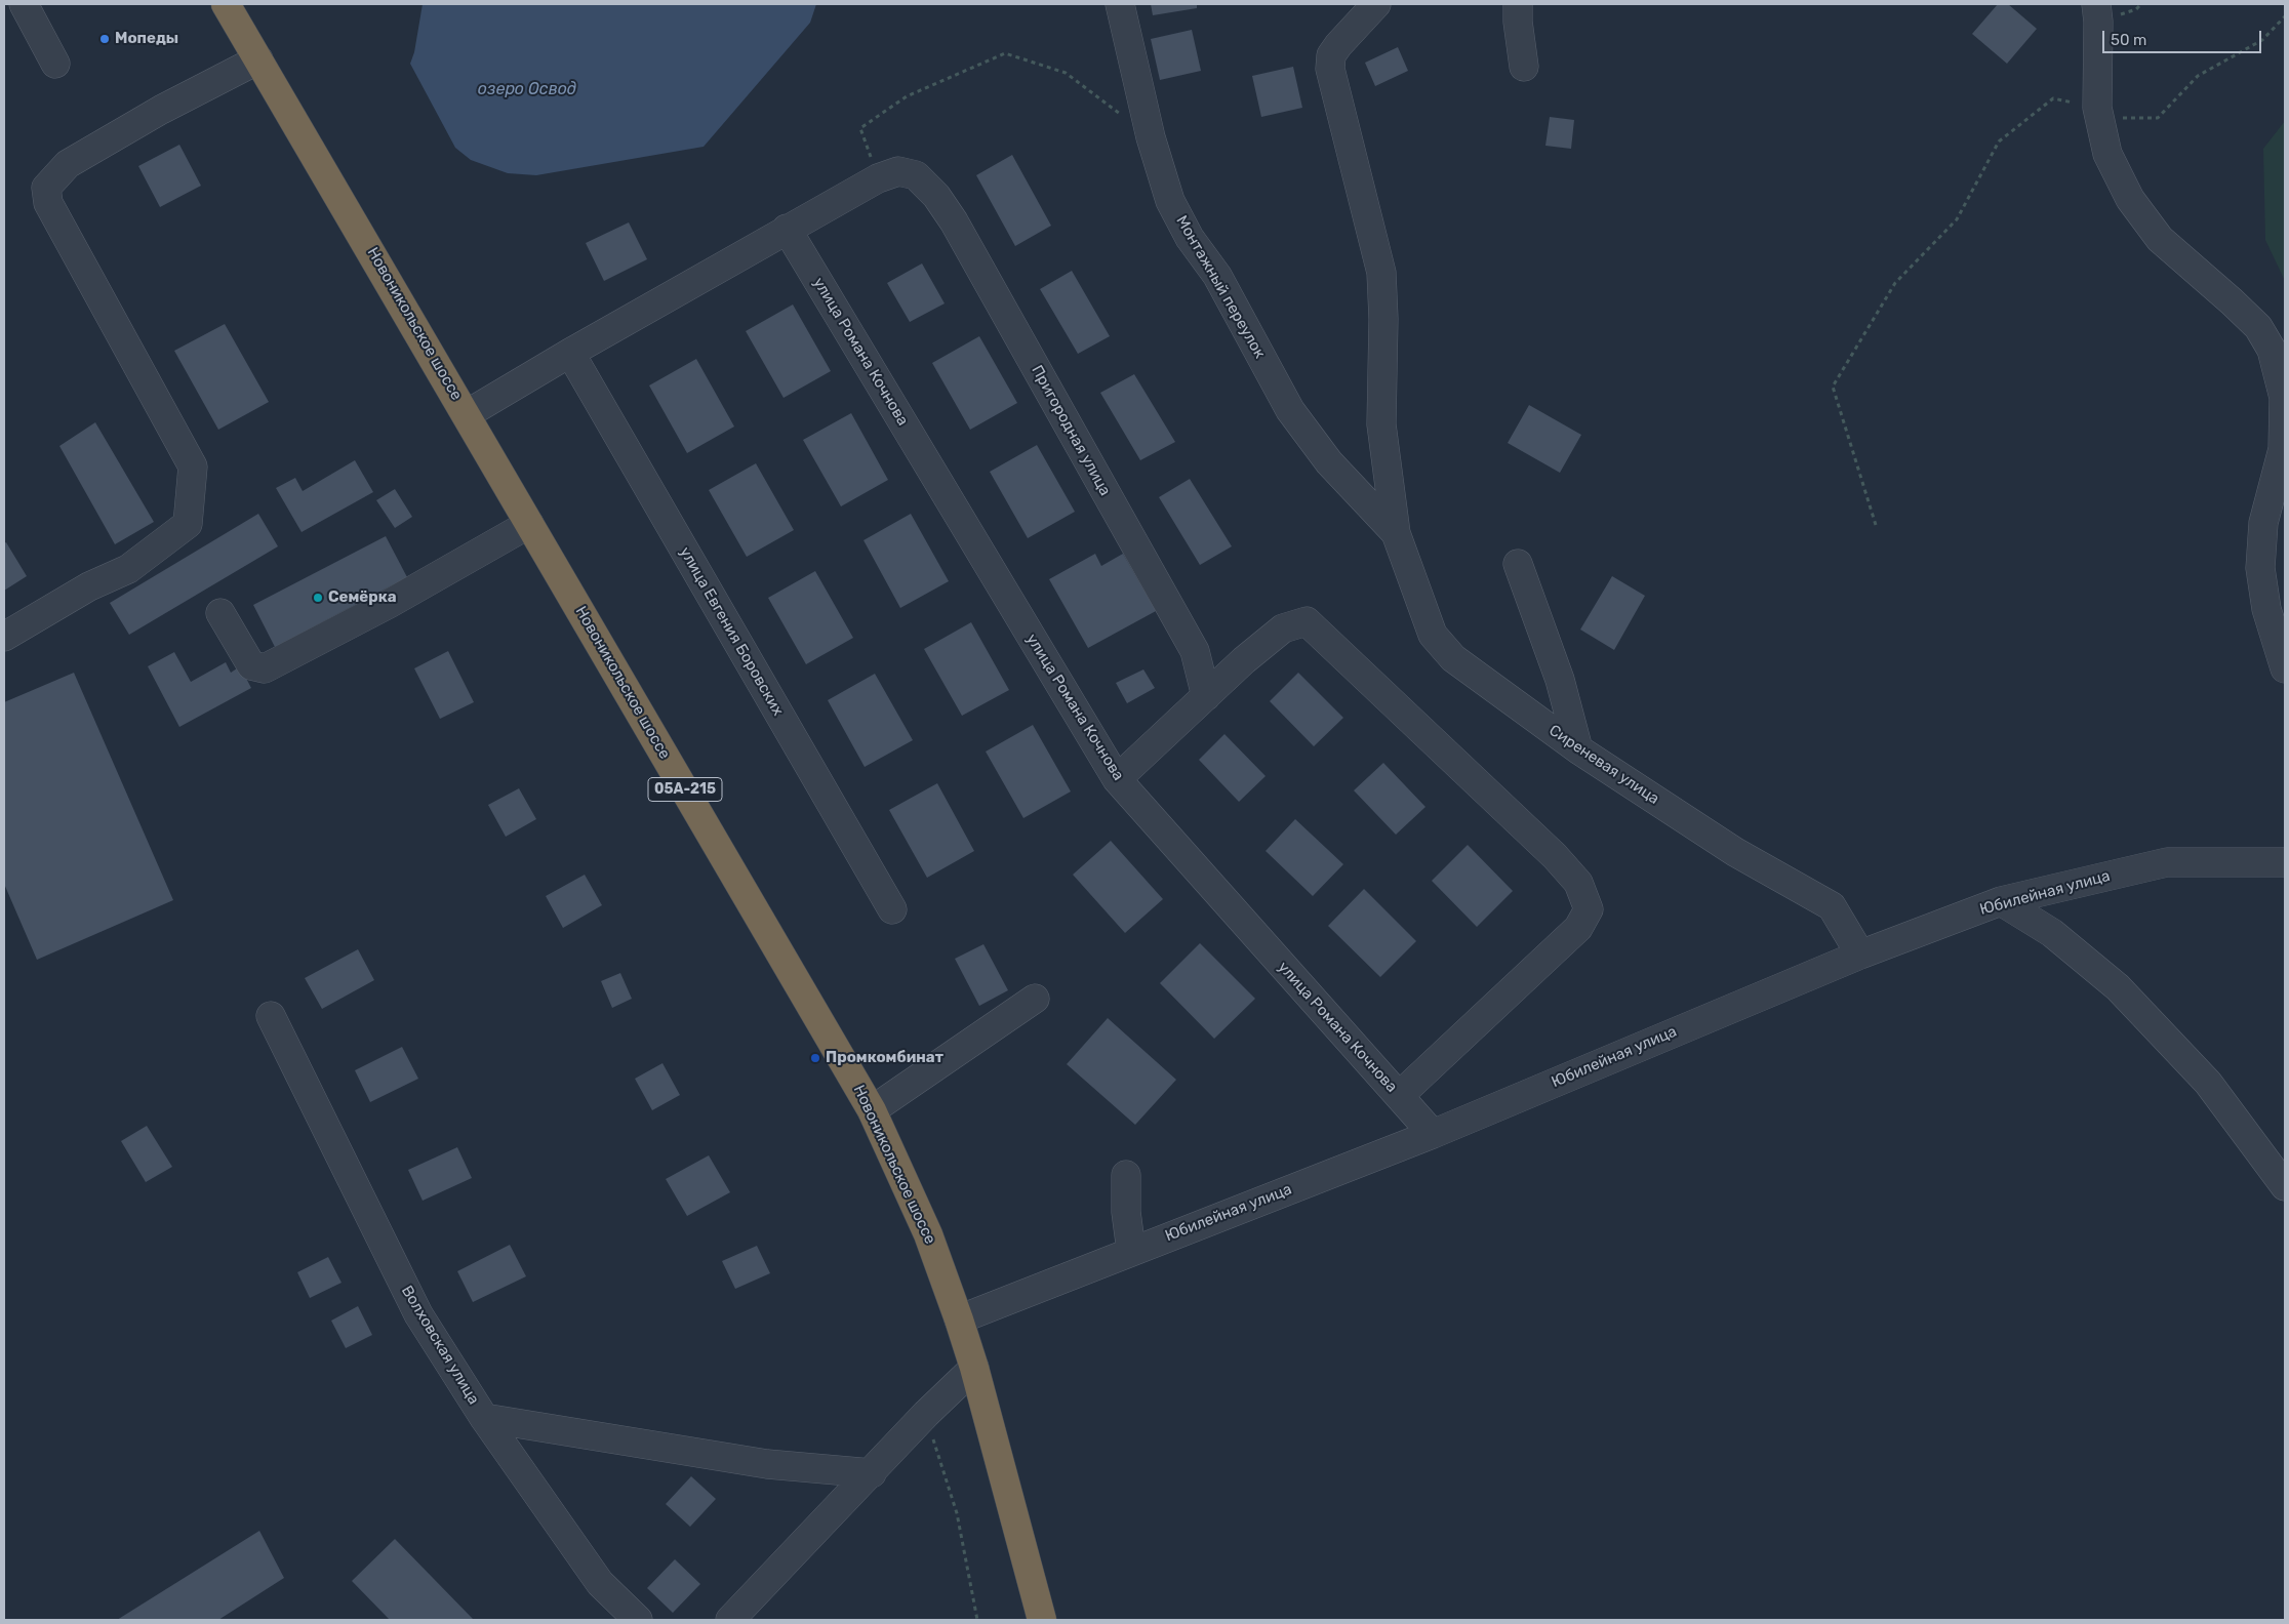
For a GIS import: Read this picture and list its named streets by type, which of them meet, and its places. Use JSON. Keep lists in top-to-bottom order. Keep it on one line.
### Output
{"streets":{"highway":["Новоникольское шоссе","05А-215"],"street":["Монтажный переулок","улица Романа Кочнова","Пригородная улица","улица Евгения Боровских","Сиреневая улица","Юбилейная улица","Волховская улица"]},"crossings":[["Монтажный переулок","Сиреневая улица"],["Новоникольское шоссе","Юбилейная улица"],["улица Романа Кочнова","Юбилейная улица"],["Сиреневая улица","Юбилейная улица"]],"water":["озеро Освод"],"places":["Мопеды","Семёрка","Промкомбинат"],"scale_bar":"50 m"}
